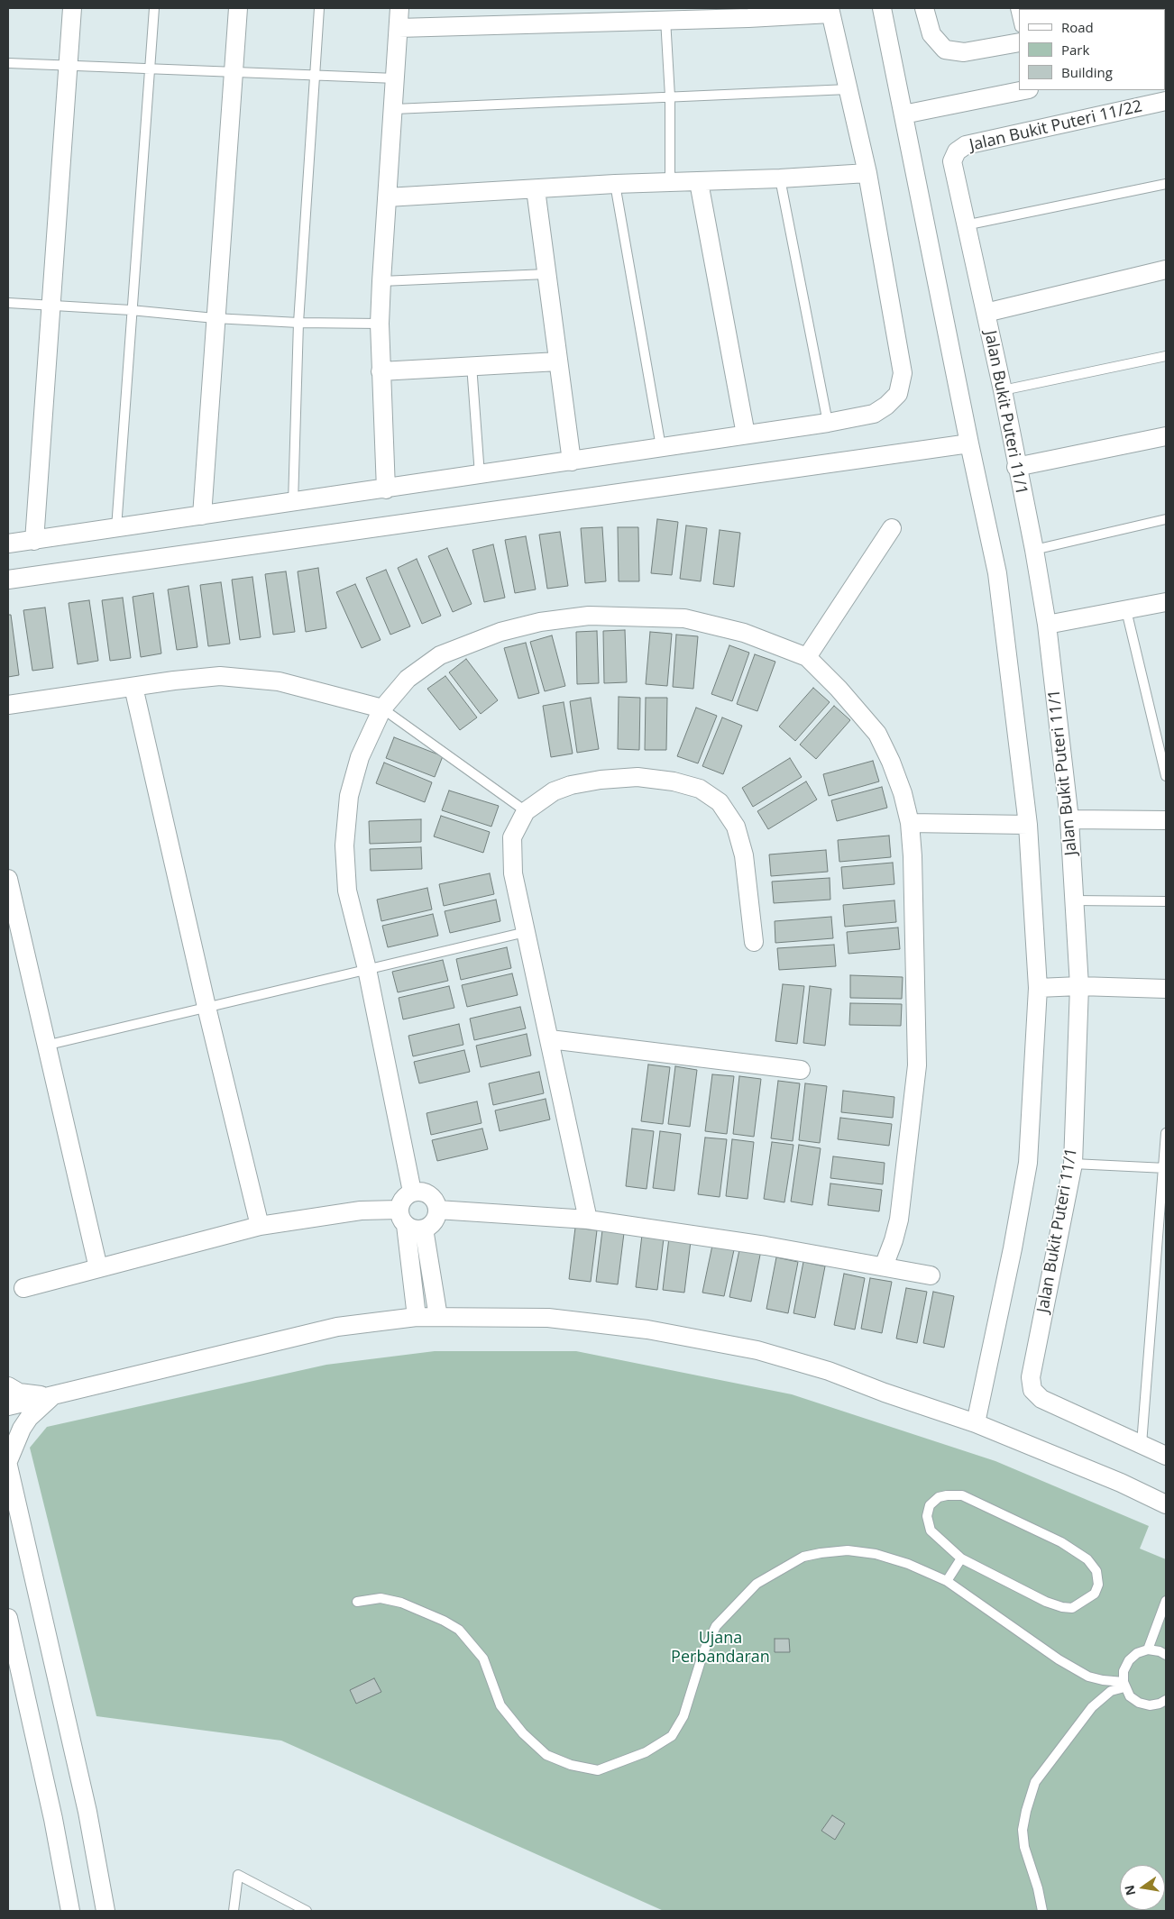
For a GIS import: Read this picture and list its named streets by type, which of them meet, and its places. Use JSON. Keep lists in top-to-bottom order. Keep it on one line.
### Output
{"streets":{"street":["Jalan Bukit Puteri 11/22","Jalan Bukit Puteri 11/1"]},"crossings":[["Jalan Bukit Puteri 11/22","Jalan Bukit Puteri 11/1"]],"parks":["Ujana Perbandaran"],"legend":["Road","Park","Building"],"north":"left"}
